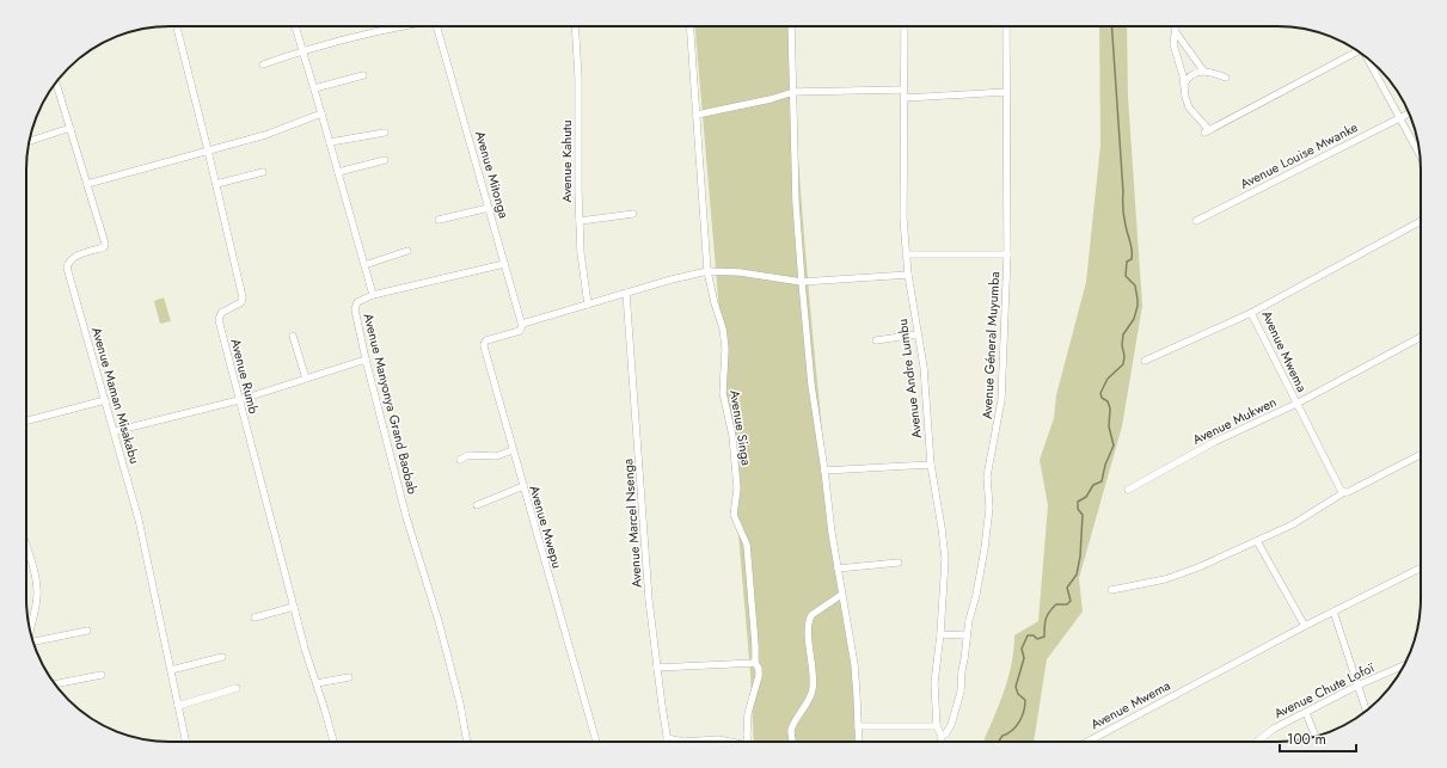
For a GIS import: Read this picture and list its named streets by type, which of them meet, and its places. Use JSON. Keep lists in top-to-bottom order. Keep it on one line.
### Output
{"streets":{"street":["Avenue Louise Mwanke","Avenue Kahutu","Avenue Mitonga","Avenue Géneral Muyumba","Avenue Mwema","Avenue Rumb","Avenue Andre Lumbu","Avenue Maman Misakabu","Avenue Manyonya Grand Baobab","Avenue Mukwen","Avenue Singa","Avenue Marcel Nsenga","Avenue Mwepu","Avenue Chute Lofoï"]},"crossings":[["Avenue Mitonga","Avenue Mwepu"],["Avenue Géneral Muyumba","Avenue Andre Lumbu"],["Avenue Mwema","Avenue Mukwen"]],"scale_bar":"100 m"}
